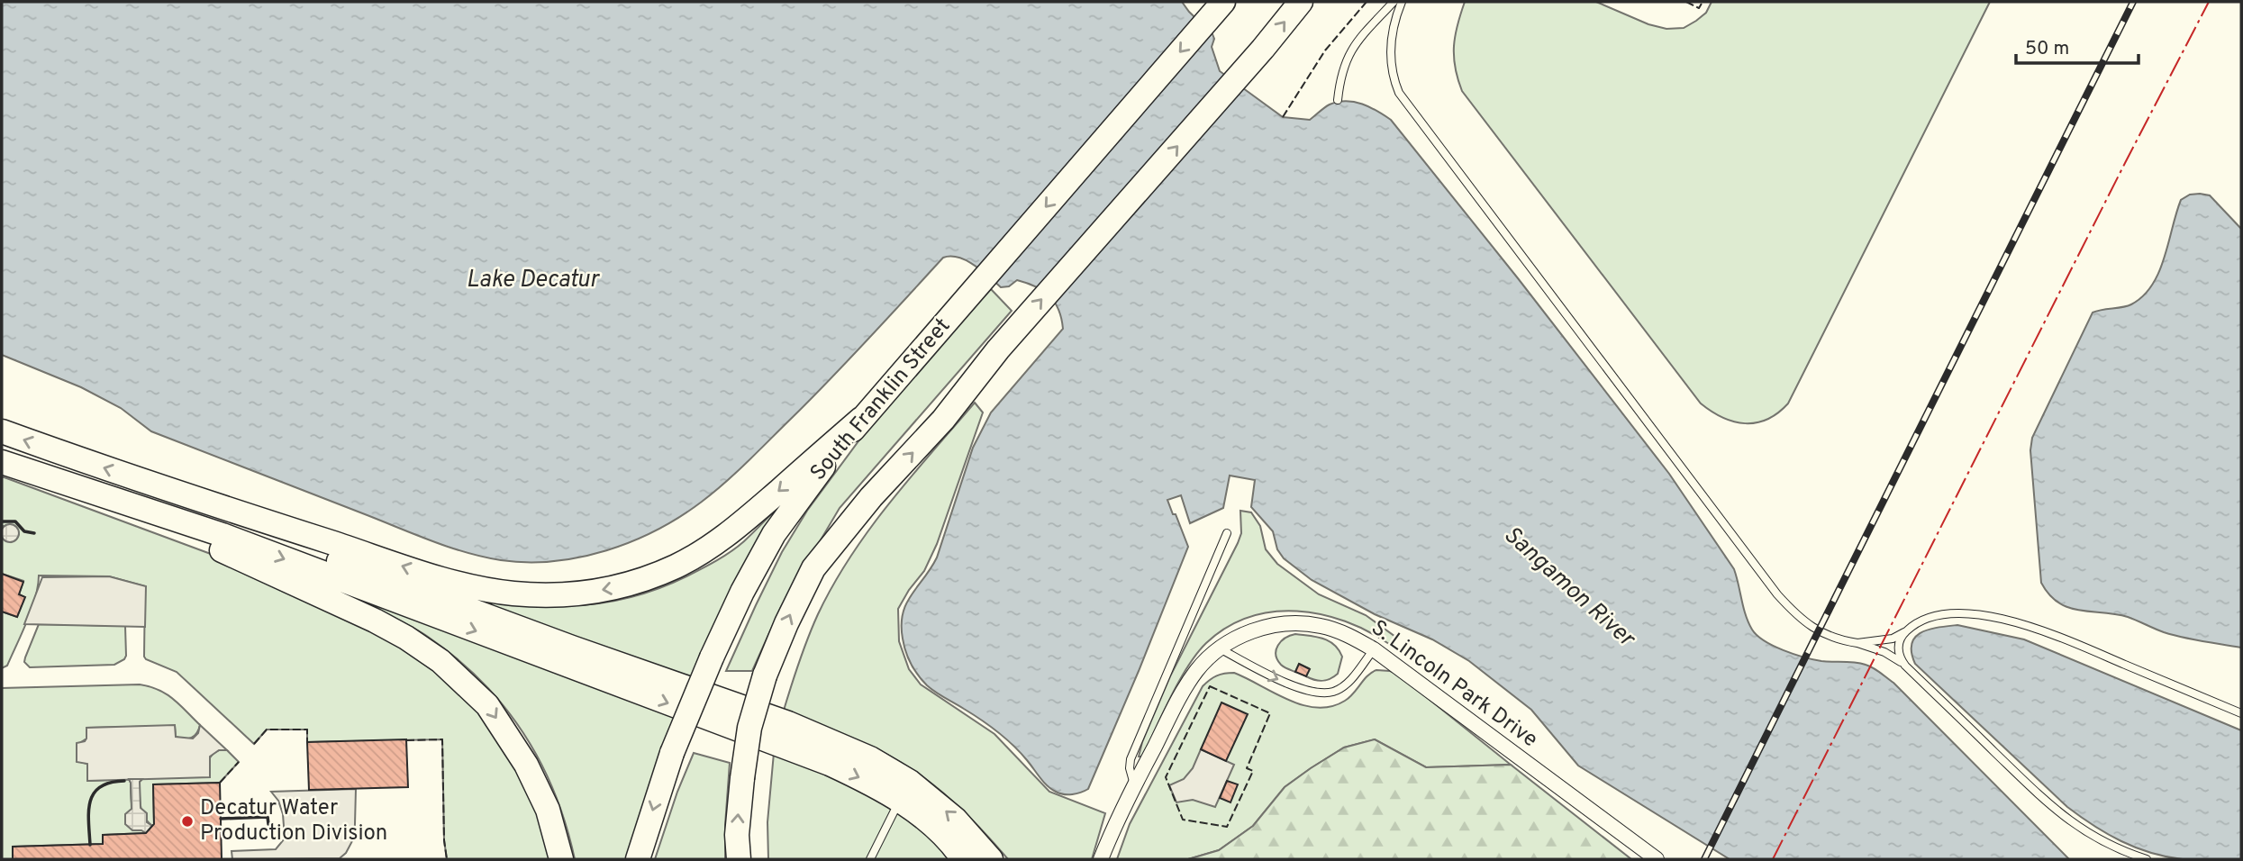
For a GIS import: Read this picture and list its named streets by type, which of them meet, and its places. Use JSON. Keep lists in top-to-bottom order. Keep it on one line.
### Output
{"streets":{"main road":["South Franklin Street"],"street":["S. Lincoln Park Drive"]},"water":["Lake Decatur","Sangamon River"],"places":["Decatur Water Production Division"],"scale_bar":"50 m"}
